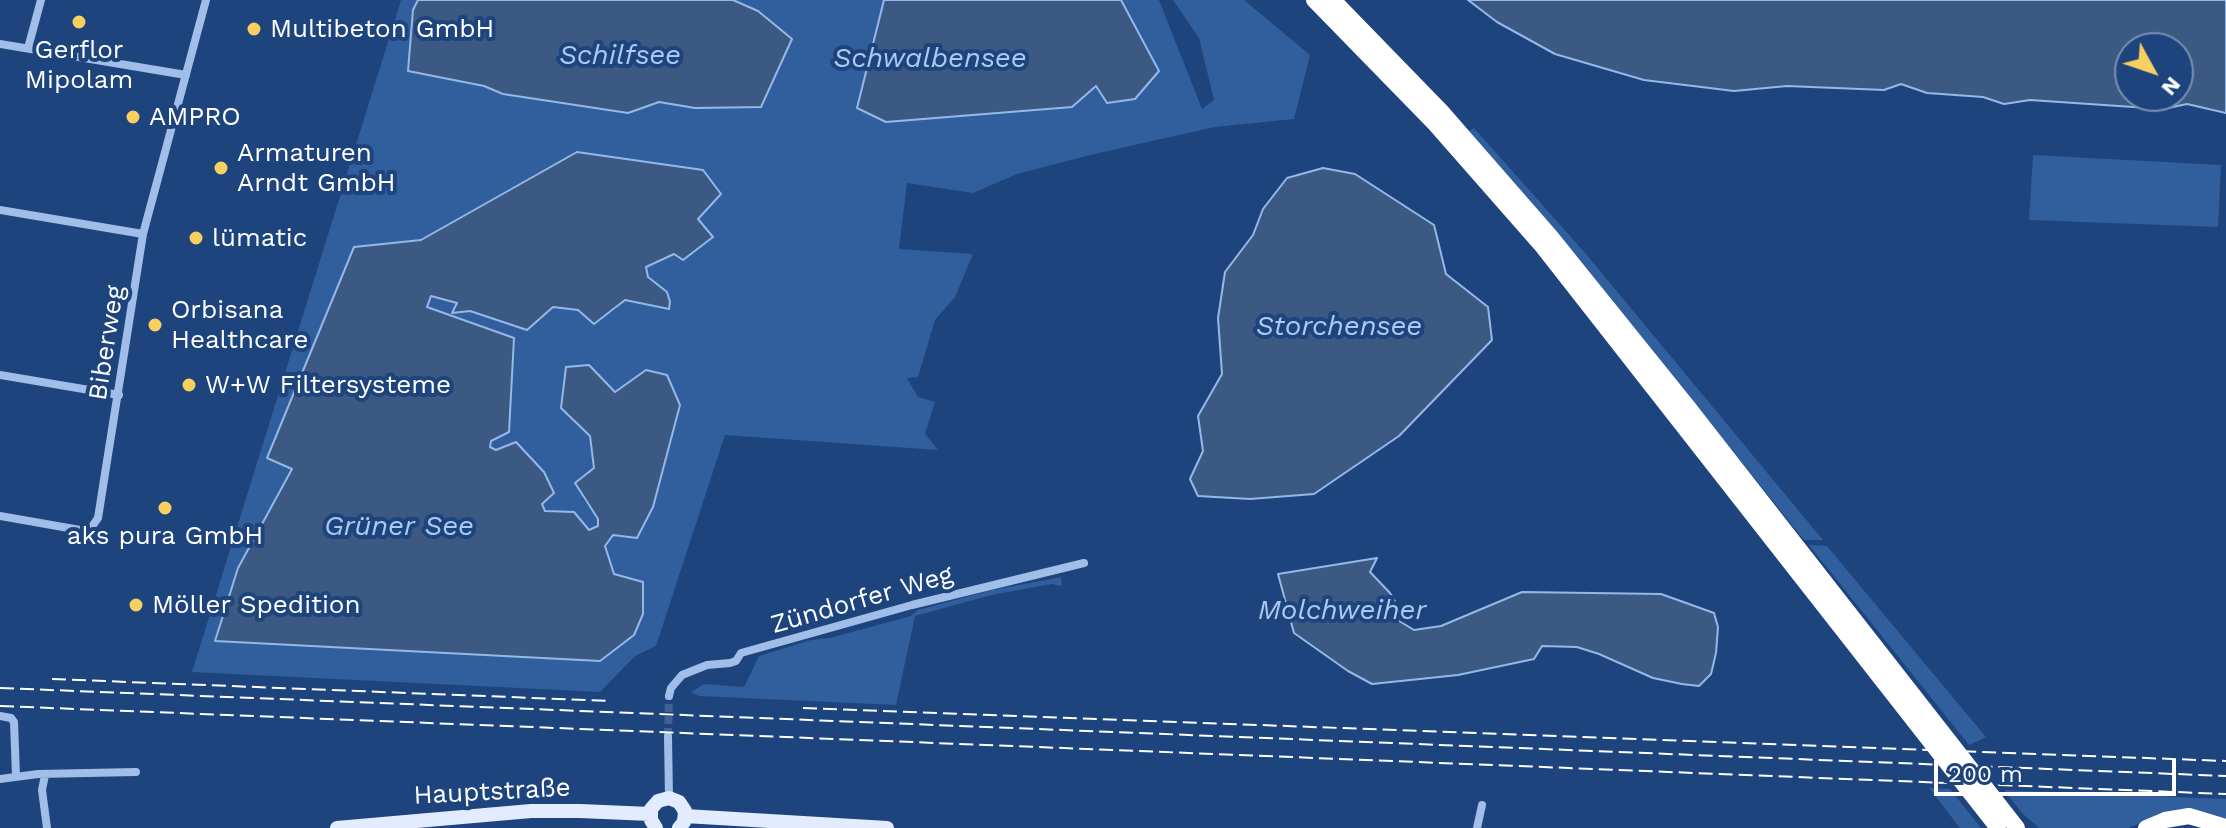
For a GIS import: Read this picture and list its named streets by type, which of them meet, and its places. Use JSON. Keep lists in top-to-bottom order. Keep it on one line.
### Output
{"streets":{"main road":["Hauptstraße"],"street":["Biberweg","Zündorfer Weg"]},"water":["Schilfsee","Schwalbensee","Storchensee","Grüner See","Molchweiher"],"places":["Gerflor Mipolam","Multibeton GmbH","AMPRO","Armaturen Arndt GmbH","lümatic","Orbisana Healthcare","W+W Filtersysteme","aks pura GmbH","Möller Spedition"],"scale_bar":"200 m","north":"bottom right"}
